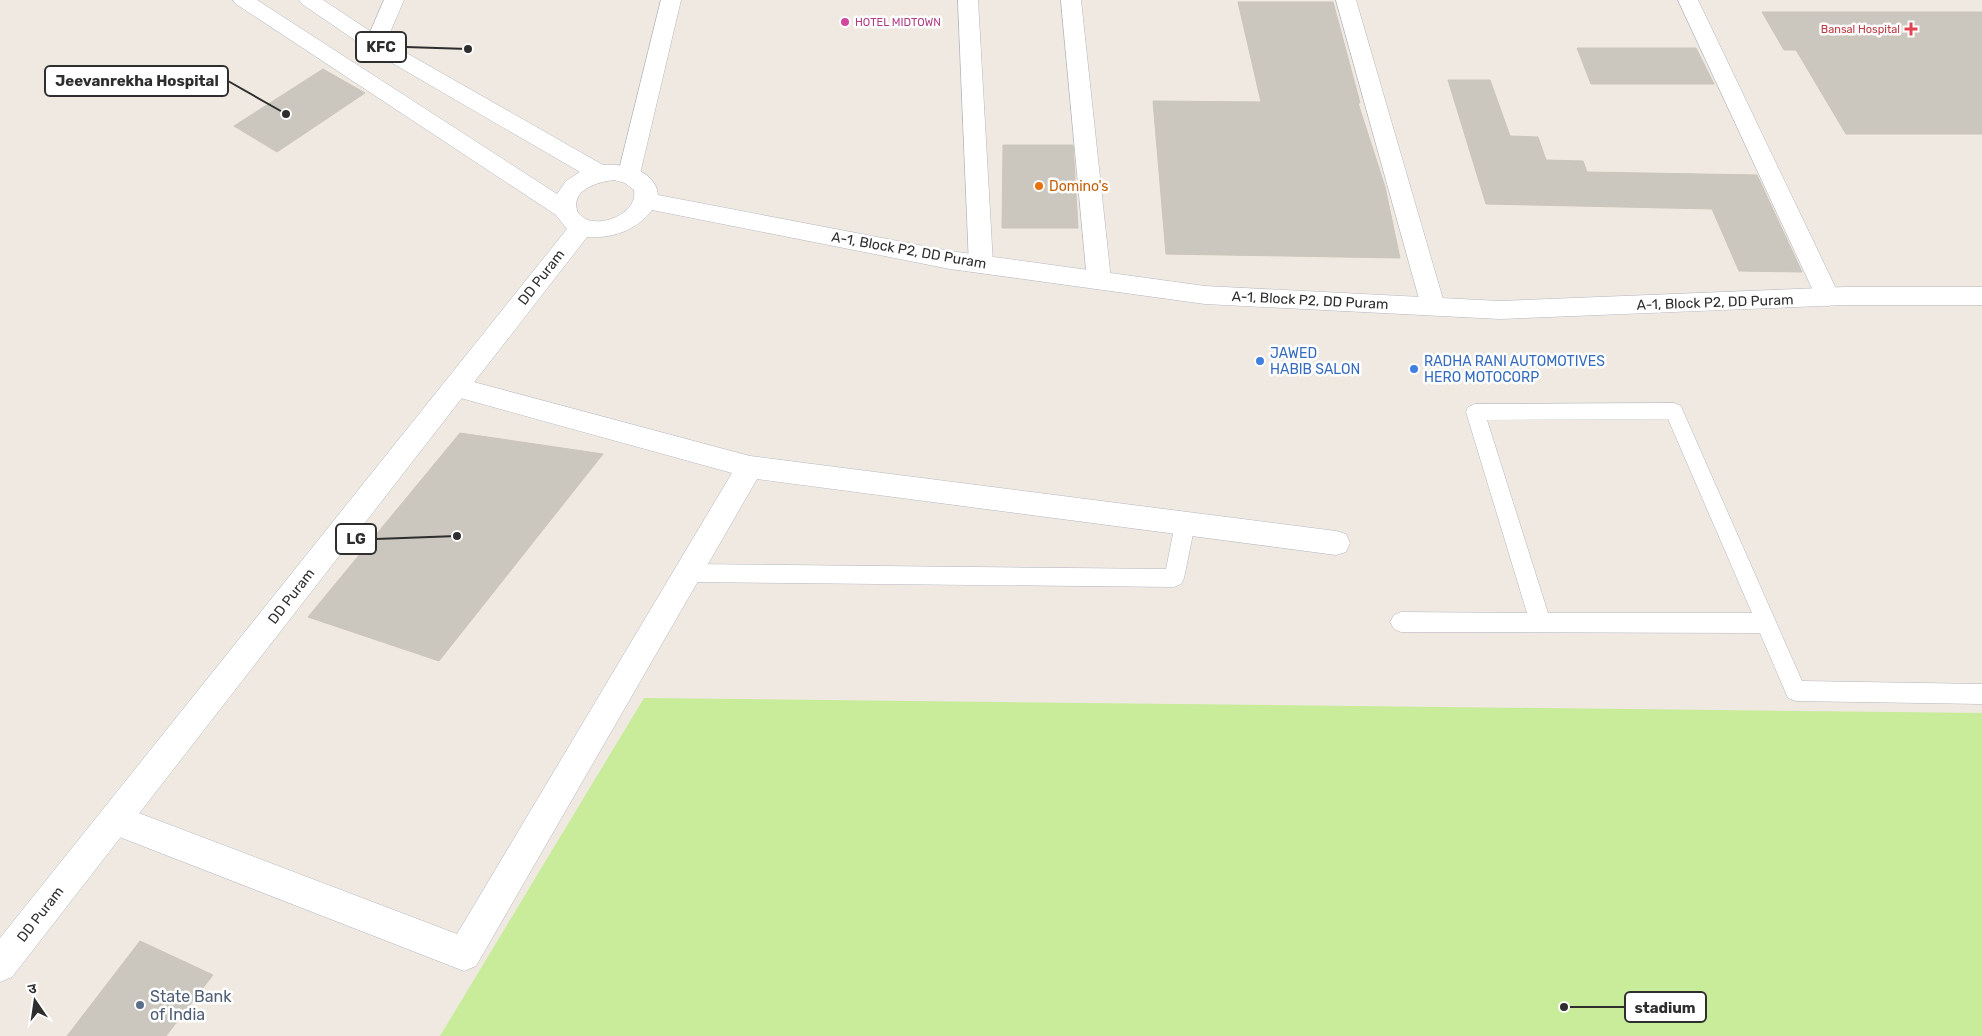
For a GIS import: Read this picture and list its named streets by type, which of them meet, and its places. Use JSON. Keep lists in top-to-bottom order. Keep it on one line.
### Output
{"streets":{"street":["A-1, Block P2, DD Puram","DD Puram"]},"crossings":[["A-1, Block P2, DD Puram","DD Puram"]],"places":{"other":["HOTEL MIDTOWN","KFC","Jeevanrekha Hospital","Domino's","JAWED HABIB SALON","RADHA RANI AUTOMOTIVES HERO MOTOCORP","LG","State Bank of India","stadium"],"health":["Bansal Hospital"]},"north":"top"}
